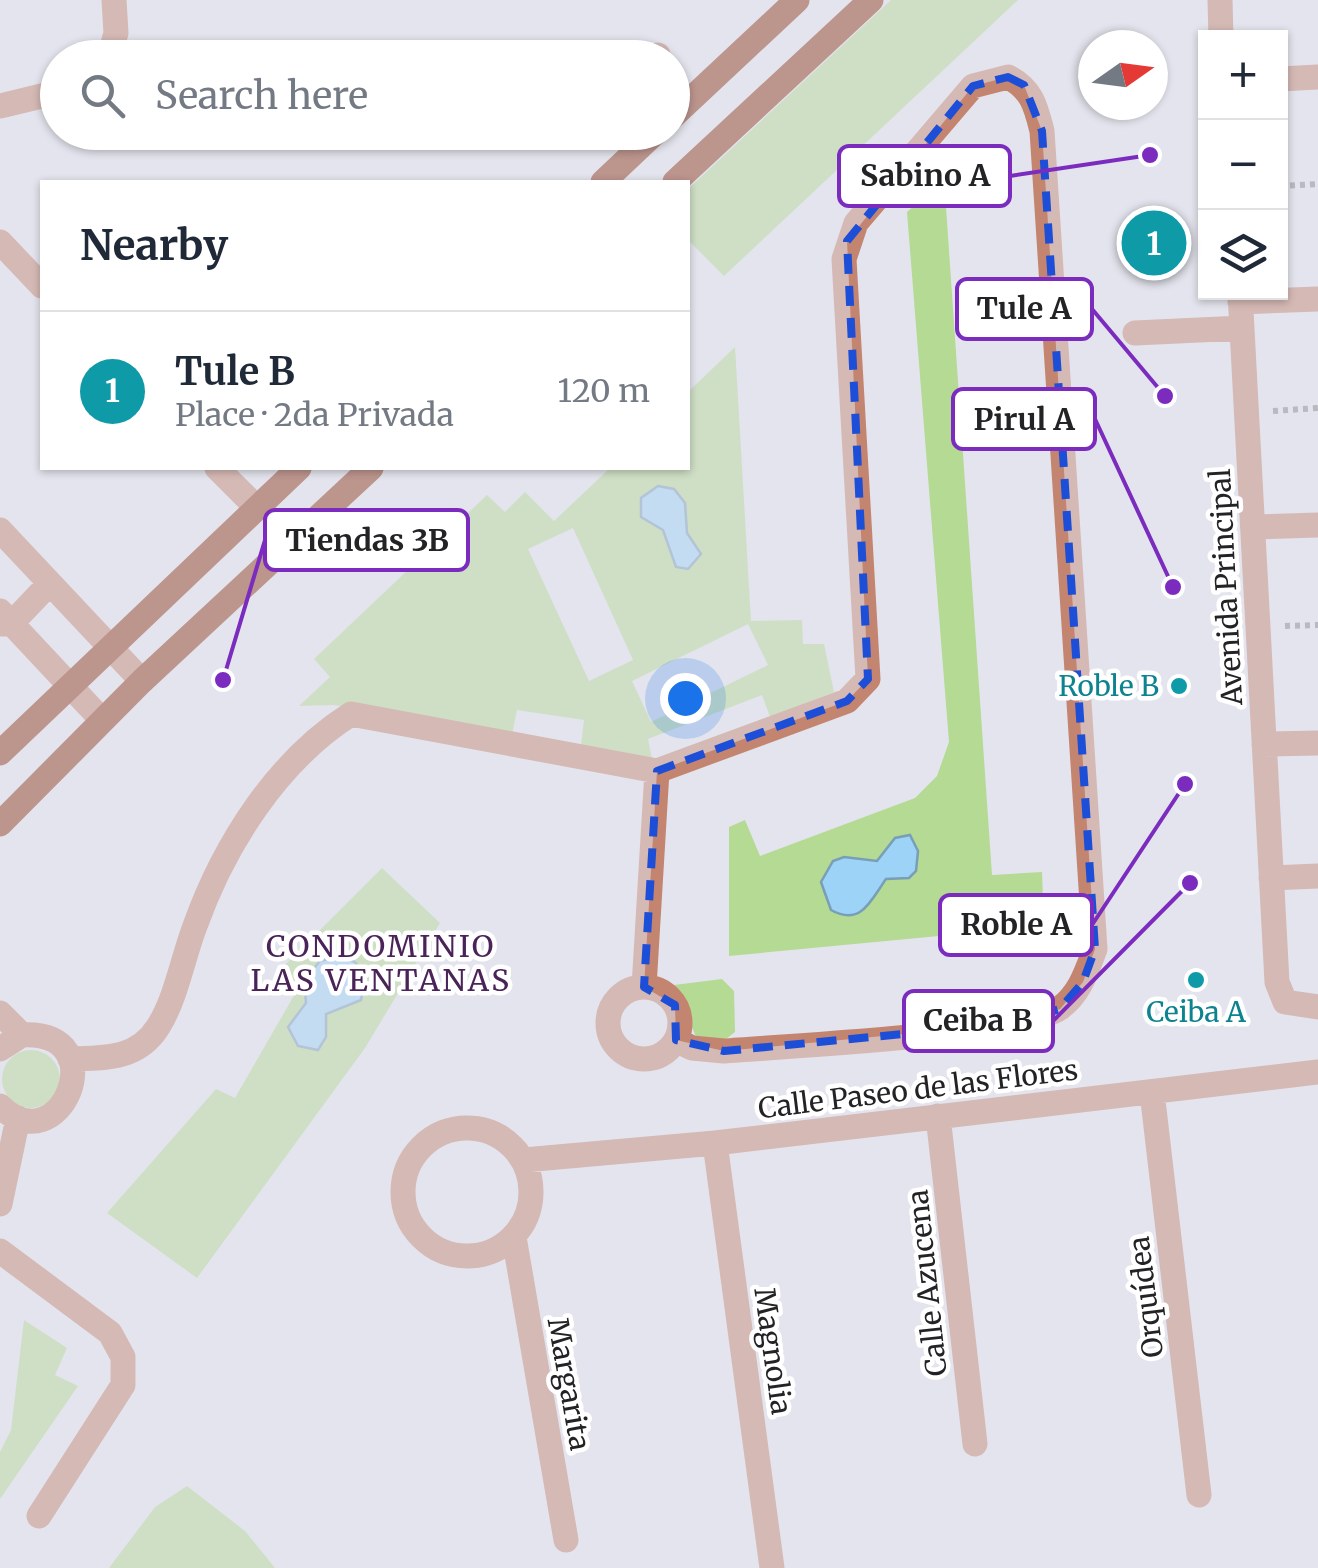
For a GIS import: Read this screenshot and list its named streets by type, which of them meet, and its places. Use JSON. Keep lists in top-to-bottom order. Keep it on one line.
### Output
{"streets":{"street":["Avenida Principal","Calle Paseo de las Flores","Calle Azucena","Orquídea","Magnolia","Margarita"]},"crossings":[["Calle Paseo de las Flores","Calle Azucena"],["Calle Paseo de las Flores","Orquídea"],["Calle Paseo de las Flores","Magnolia"],["Calle Paseo de las Flores","Margarita"]],"districts":["CONDOMINIO LAS VENTANAS"],"places":["Sabino A","Tule A","Pirul A","Tiendas 3B","Roble B","Roble A","Ceiba B","Ceiba A"],"north":"right","page":{"map_buttons":["+","−"],"search":"Search here","heading":"Nearby","pins":"1","list":[{"mark":"1","name":"Tule B","note":"Place · 2da Privada","value":"120 m"}]}}
